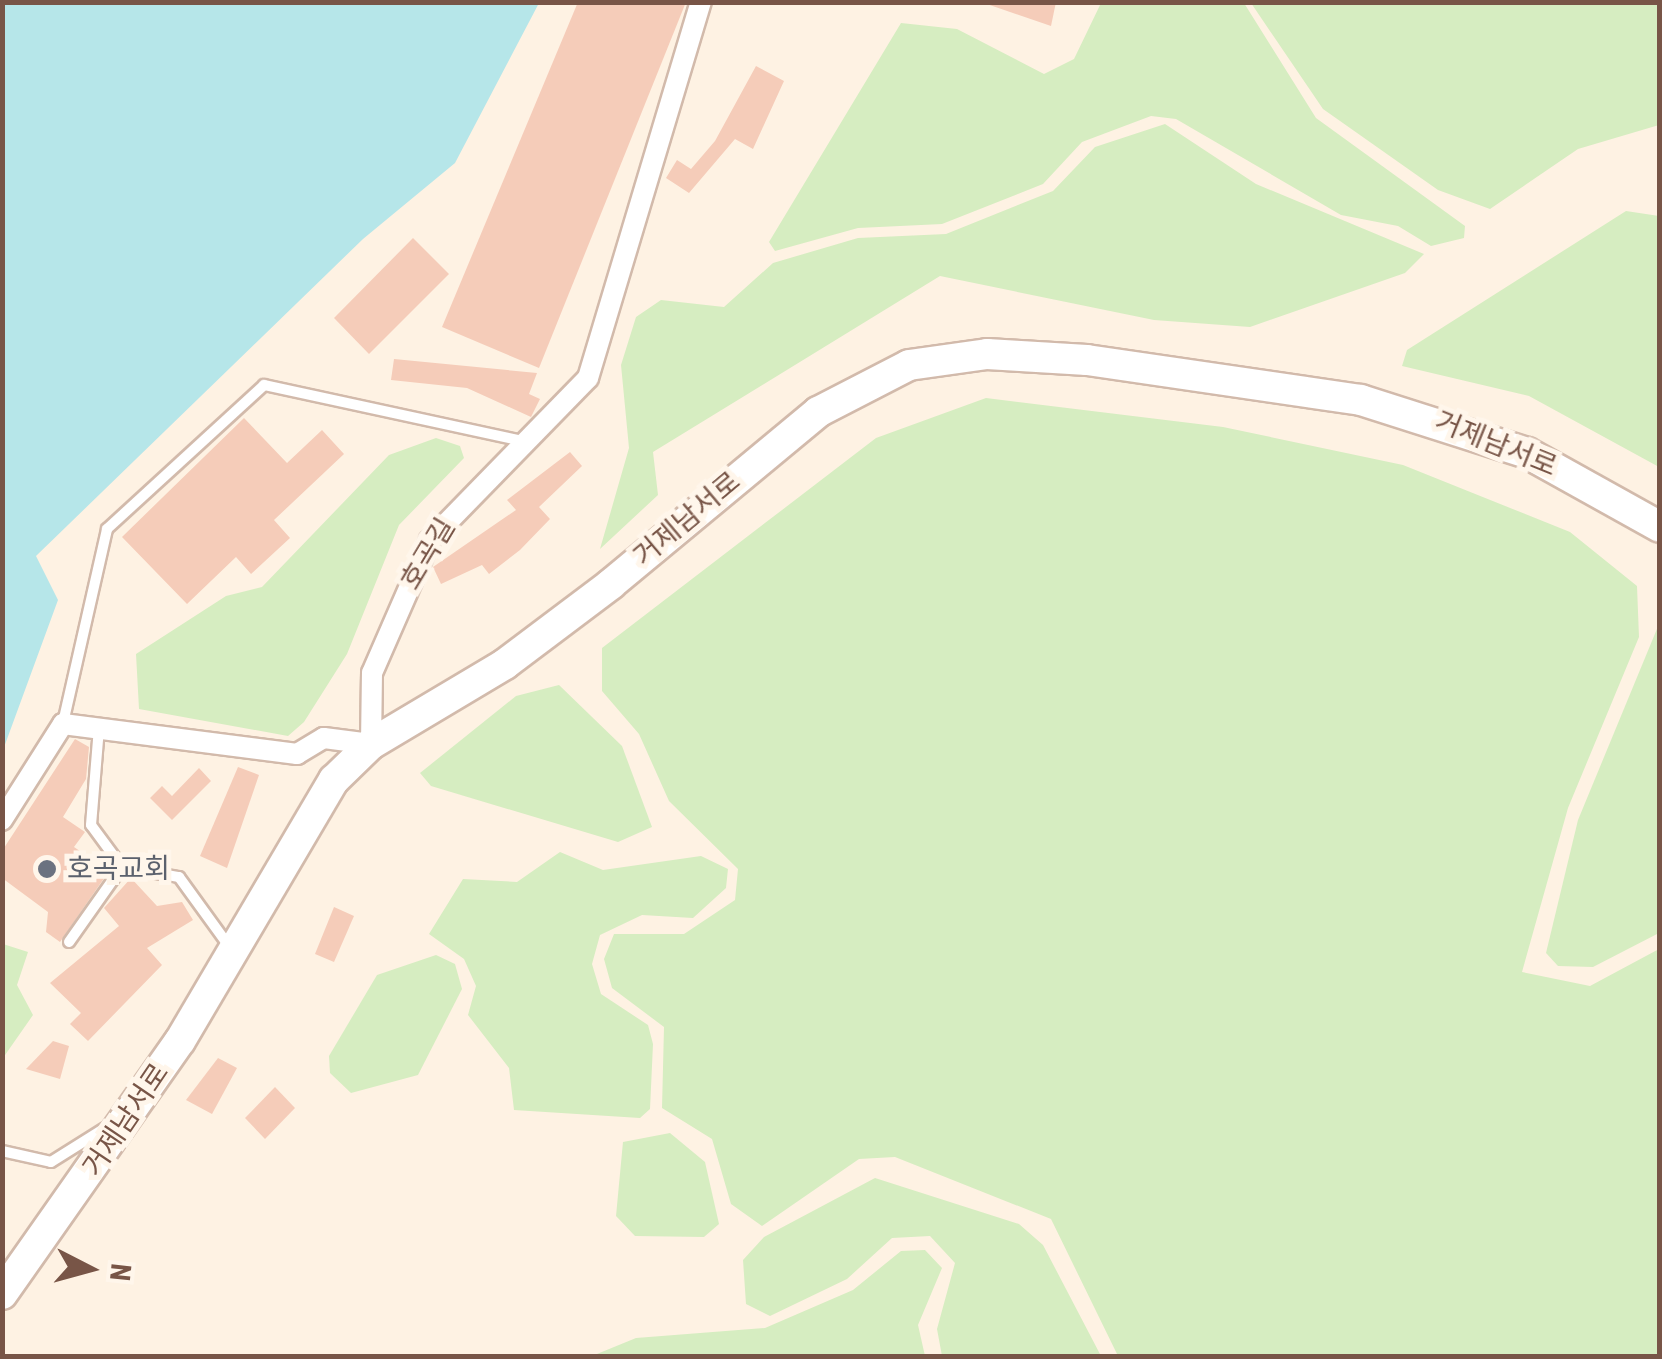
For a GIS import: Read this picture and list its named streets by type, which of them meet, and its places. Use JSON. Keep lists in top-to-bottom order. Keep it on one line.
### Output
{"streets":{"main road":["거제남서로"],"street":["호곡길"]},"crossings":[["거제남서로","호곡길"]],"places":["호곡교회"],"north":"right"}
